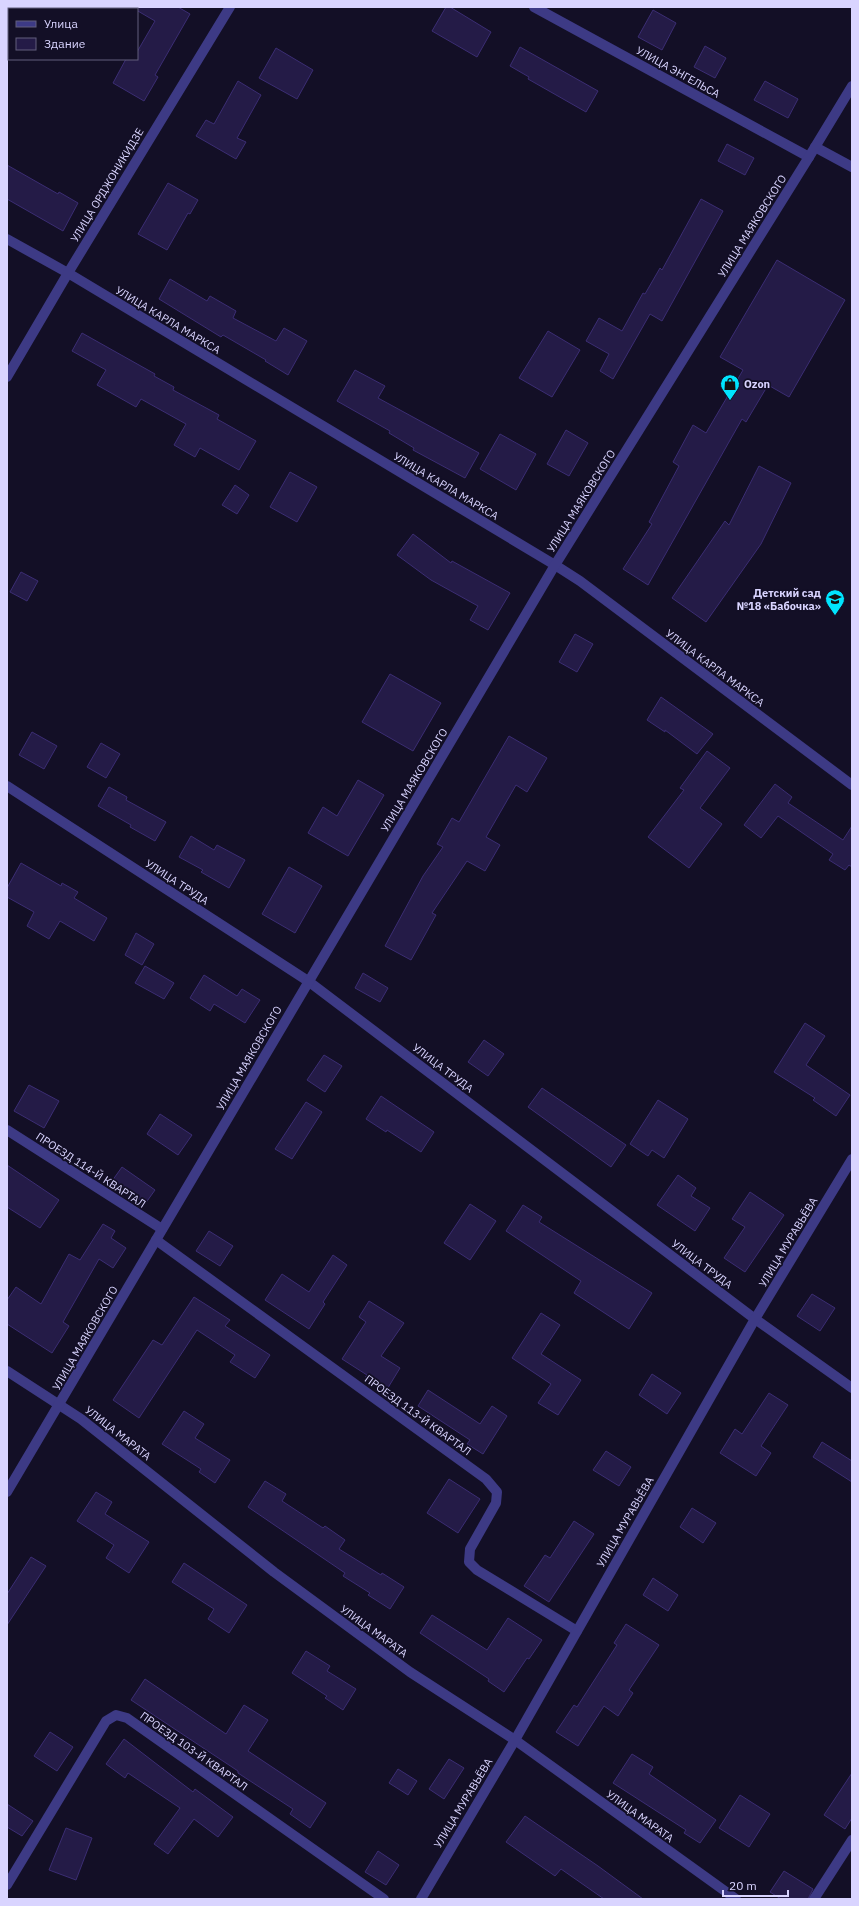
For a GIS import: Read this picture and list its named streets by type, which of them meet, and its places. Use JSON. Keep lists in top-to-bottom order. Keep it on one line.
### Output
{"streets":{"street":["УЛИЦА ЭНГЕЛЬСА","УЛИЦА ОРДЖОНИКИДЗЕ","УЛИЦА МАЯКОВСКОГО","УЛИЦА КАРЛА МАРКСА","УЛИЦА ТРУДА","ПРОЕЗД 114-Й КВАРТАЛ","УЛИЦА МУРАВЬЁВА","ПРОЕЗД 113-Й КВАРТАЛ","УЛИЦА МАРАТА","ПРОЕЗД 103-Й КВАРТАЛ"]},"crossings":[["УЛИЦА ЭНГЕЛЬСА","УЛИЦА МАЯКОВСКОГО"],["УЛИЦА ОРДЖОНИКИДЗЕ","УЛИЦА КАРЛА МАРКСА"],["УЛИЦА МАЯКОВСКОГО","УЛИЦА КАРЛА МАРКСА"],["УЛИЦА МАЯКОВСКОГО","УЛИЦА ТРУДА"],["УЛИЦА МАЯКОВСКОГО","ПРОЕЗД 114-Й КВАРТАЛ"],["УЛИЦА МАЯКОВСКОГО","ПРОЕЗД 113-Й КВАРТАЛ"],["УЛИЦА МАЯКОВСКОГО","УЛИЦА МАРАТА"],["УЛИЦА ТРУДА","УЛИЦА МУРАВЬЁВА"],["УЛИЦА МУРАВЬЁВА","ПРОЕЗД 113-Й КВАРТАЛ"],["УЛИЦА МУРАВЬЁВА","УЛИЦА МАРАТА"]],"places":{"shop":["Ozon"],"school or university":["Детский сад №18 «Бабочка»"]},"legend":["Улица","Здание"],"scale_bar":"20 m"}
